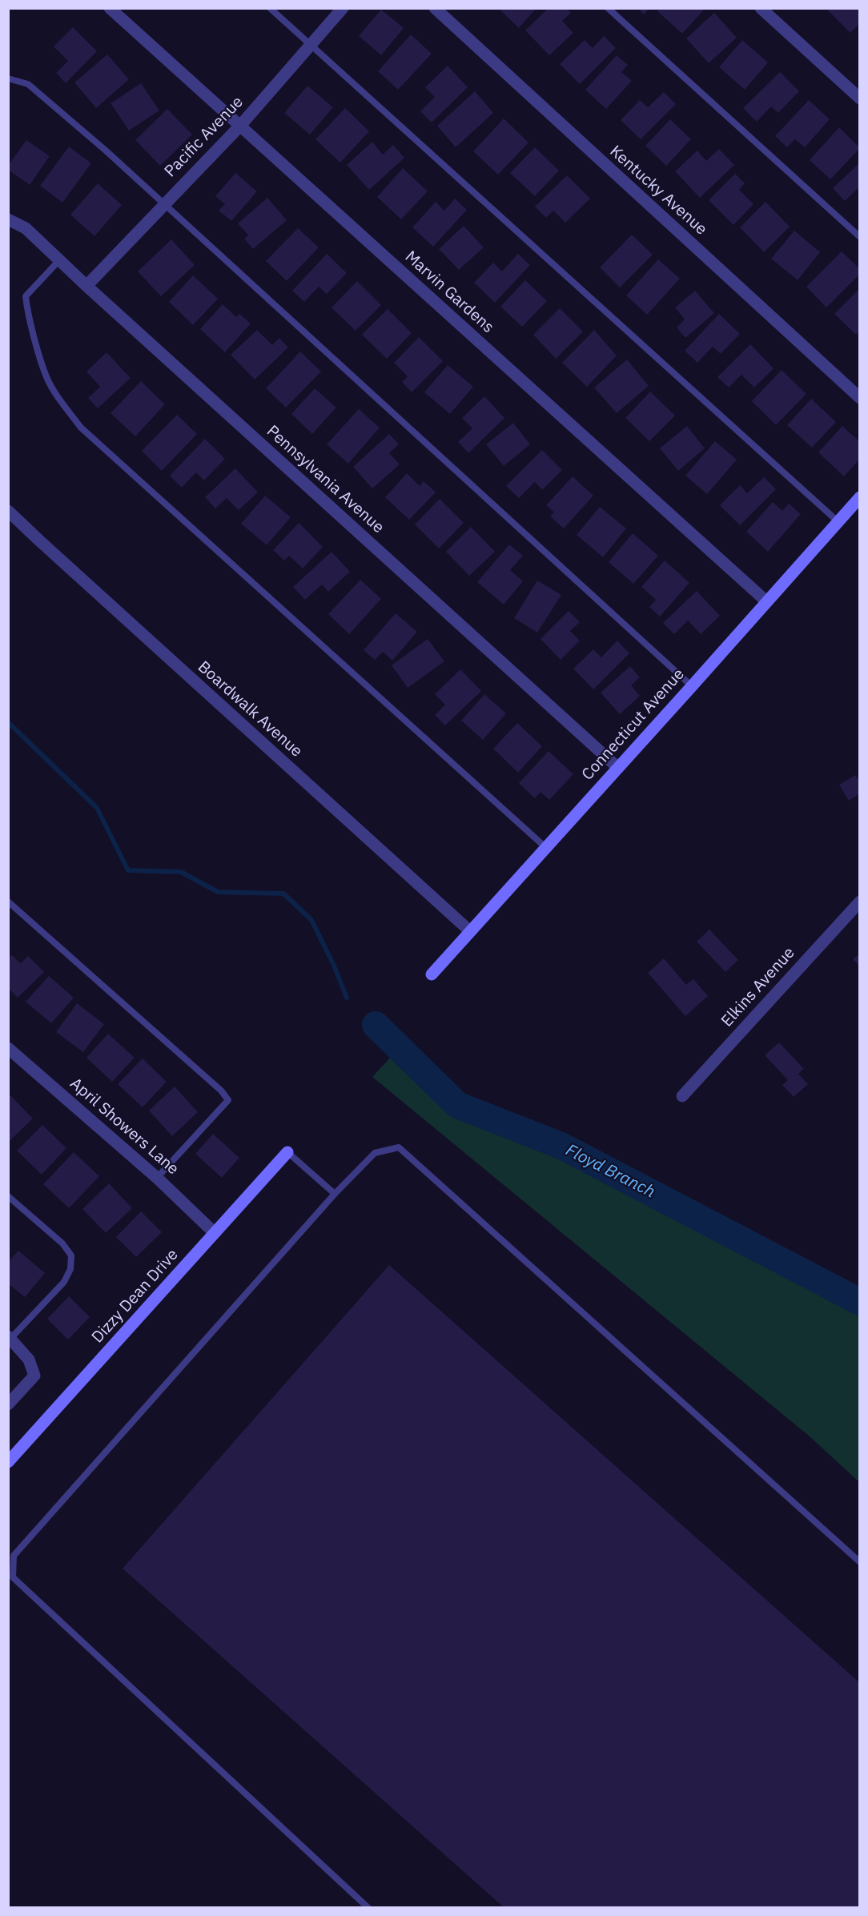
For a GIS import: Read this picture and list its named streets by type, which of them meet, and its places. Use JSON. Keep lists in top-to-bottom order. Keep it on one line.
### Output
{"streets":{"street":["Pacific Avenue","Kentucky Avenue","Marvin Gardens","Pennsylvania Avenue","Boardwalk Avenue","Connecticut Avenue","Elkins Avenue","April Showers Lane","Dizzy Dean Drive"]},"crossings":[["Pacific Avenue","Marvin Gardens"],["Pacific Avenue","Pennsylvania Avenue"],["Marvin Gardens","Connecticut Avenue"],["Pennsylvania Avenue","Connecticut Avenue"],["Boardwalk Avenue","Connecticut Avenue"],["April Showers Lane","Dizzy Dean Drive"]],"water":["Floyd Branch"]}
